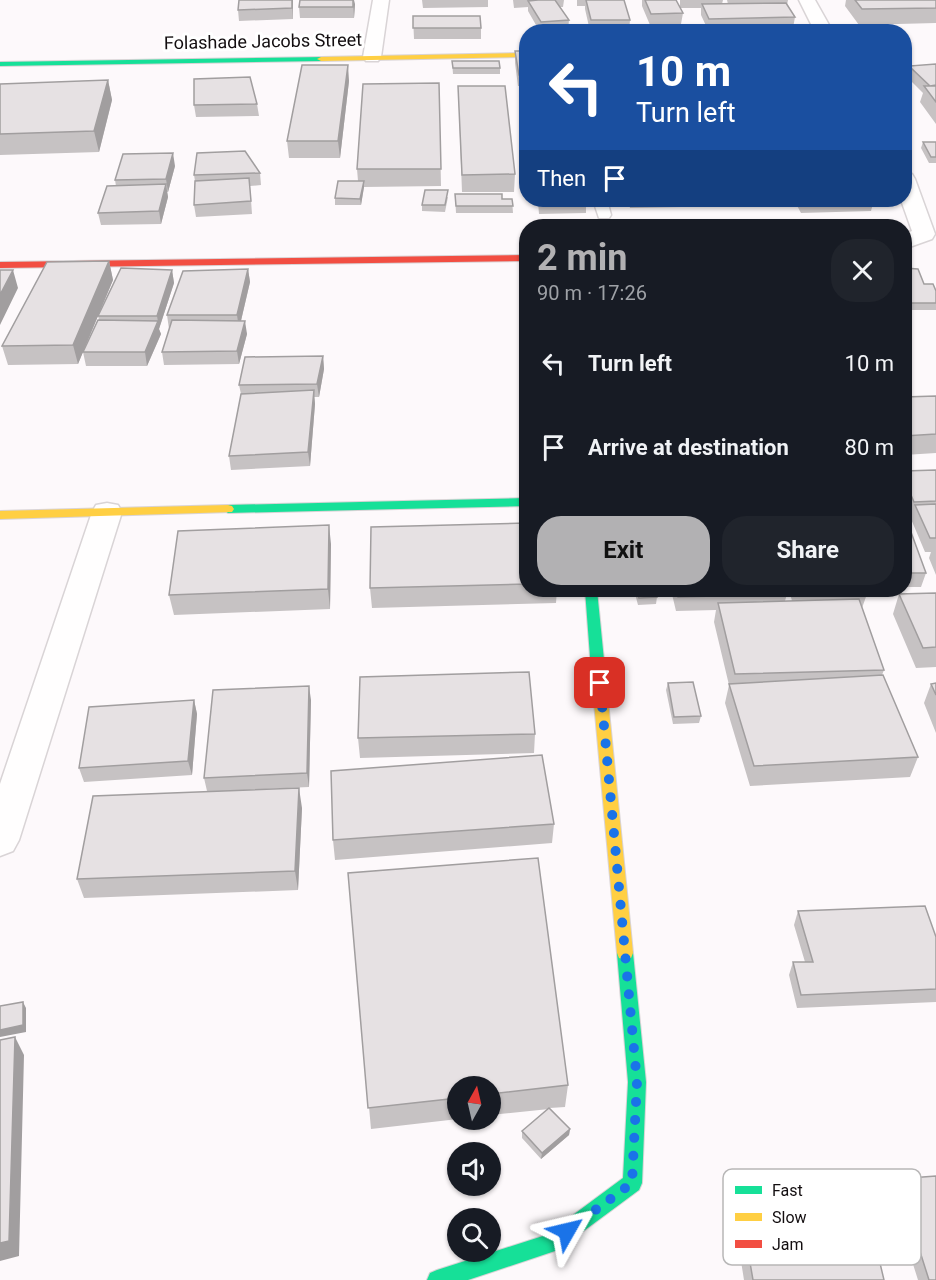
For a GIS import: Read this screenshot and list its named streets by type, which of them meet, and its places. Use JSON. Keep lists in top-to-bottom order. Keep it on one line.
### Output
{"streets":{"street":["Folashade Jacobs Street"]},"legend":["Fast","Slow","Jam"],"north":"top","page":{"turn":["10 m","Turn left"],"then":"Then","heading":["2 min","90 m · 17:26"],"list":[{"name":"Turn left","value":"10 m"},{"name":"Arrive at destination","value":"80 m"}],"buttons":["Exit","Share"]}}
